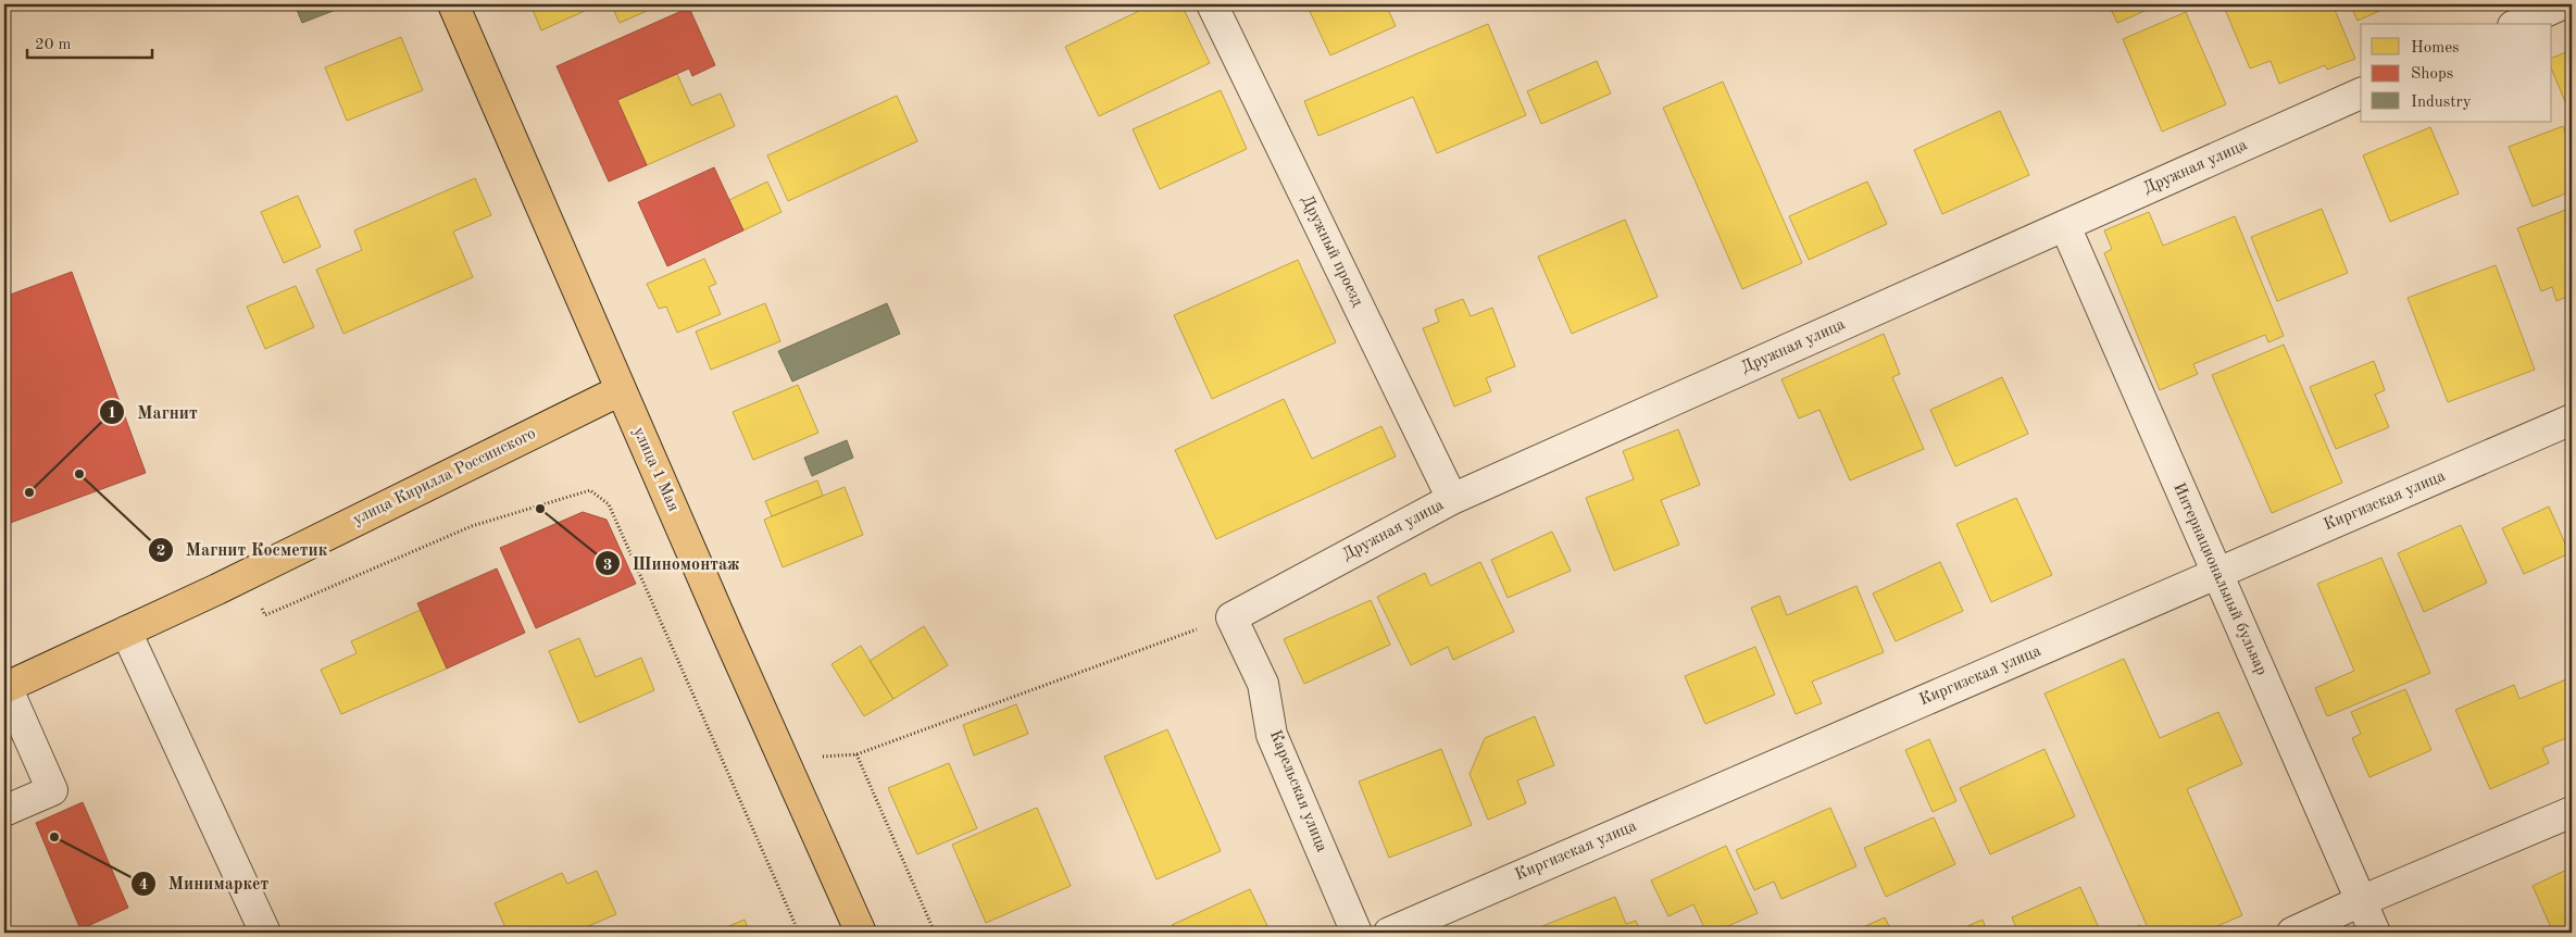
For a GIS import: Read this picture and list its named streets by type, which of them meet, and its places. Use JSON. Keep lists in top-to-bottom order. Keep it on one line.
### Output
{"streets":{"main road":["улица 1 Мая","улица Кирилла Россинского"],"street":["Дружная улица","Дружный проезд","Киргизская улица","Интернациональный бульвар","Карельская улица"]},"crossings":[["Дружная улица","Дружный проезд"],["Дружная улица","Интернациональный бульвар"],["Дружная улица","Карельская улица"],["улица 1 Мая","улица Кирилла Россинского"],["Киргизская улица","Интернациональный бульвар"]],"places":["Магнит Косметик","Магнит","Шиномонтаж","Минимаркет"],"legend":["Homes","Shops","Industry"],"scale_bar":"20 m"}
